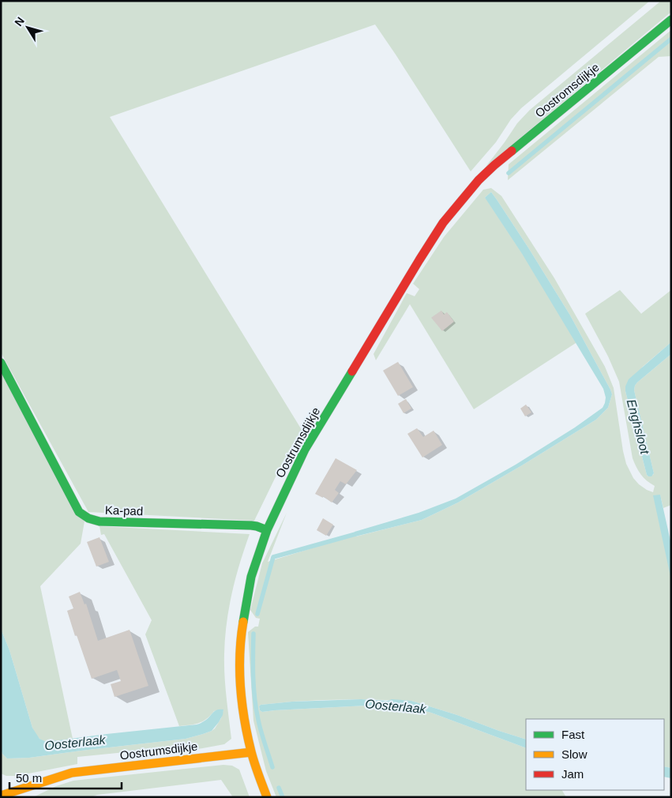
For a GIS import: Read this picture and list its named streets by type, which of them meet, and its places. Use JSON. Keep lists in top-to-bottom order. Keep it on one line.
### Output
{"streets":{"street":["Oostromsdijkje","Oostrumsdijkje","Ka-pad"]},"crossings":[["Oostromsdijkje","Oostrumsdijkje"],["Oostrumsdijkje","Ka-pad"]],"water":["Enghsloot","Oosterlaak"],"legend":["Fast","Slow","Jam"],"scale_bar":"50 m","north":"top left"}
